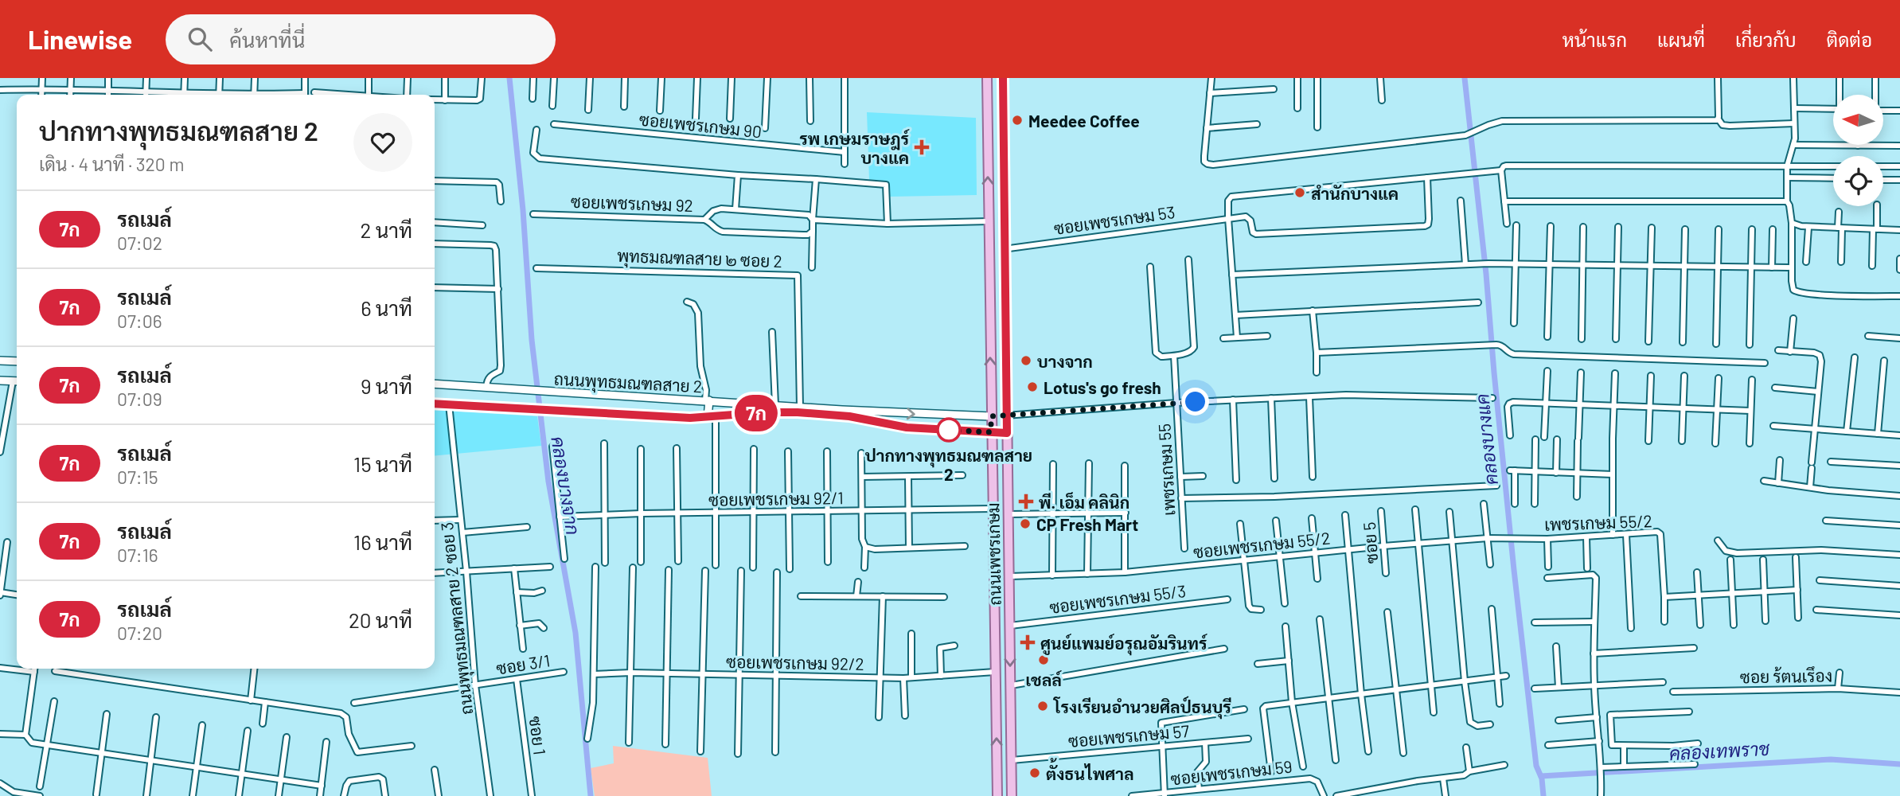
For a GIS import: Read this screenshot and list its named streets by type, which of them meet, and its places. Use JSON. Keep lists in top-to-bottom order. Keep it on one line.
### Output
{"streets":{"main road":["ถนนพุทธมณฑลสาย 2","ถนนเพชรเกษม"],"street":["ซอยเพชรเกษม 90","ซอยเพชรเกษม 92","ซอยเพชรเกษม 53","พุทธมณฑลสาย ๒ ซอย 2","เพชรเกษม 55","ซอยเพชรเกษม 92/1","เพชรเกษม 55/2","ซอย 5","ซอยเพชรเกษม 55/2","ซอยเพชรเกษม 55/3","ถนนพุทธมณฑลสาย 2 ซอย 3","ซอยเพชรเกษม 92/2","ซอย 3/1","ซอย ร้ตนเรึอง","ซอย 1","ซอยเพชรเกษม 57","ซอยเพชรเกษม 59"]},"crossings":[["ซอยเพชรเกษม 53","ถนนเพชรเกษม"],["พุทธมณฑลสาย ๒ ซอย 2","ถนนพุทธมณฑลสาย 2"],["ถนนพุทธมณฑลสาย 2","ถนนเพชรเกษม"],["ถนนพุทธมณฑลสาย 2","ถนนพุทธมณฑลสาย 2 ซอย 3"],["ซอยเพชรเกษม 92/1","ถนนเพชรเกษม"],["เพชรเกษม 55/2","ซอยเพชรเกษม 55/2"],["ซอย 5","ซอยเพชรเกษม 55/2"],["ซอยเพชรเกษม 55/2","ถนนเพชรเกษม"],["ถนนเพชรเกษม","ซอยเพชรเกษม 55/3"],["ถนนเพชรเกษม","ซอยเพชรเกษม 92/2"],["ถนนเพชรเกษม","ซอยเพชรเกษม 57"],["ถนนพุทธมณฑลสาย 2 ซอย 3","ซอย 3/1"],["ซอย 3/1","ซอย 1"]],"water":["คลองบางแค","คลองบางจาก","คลองเทพราช"],"places":{"other":["Meedee Coffee","สำนักบางแค","บางจาก","Lotus's go fresh","ปากทางพุทธมณฑลสาย 2","CP Fresh Mart","เชลล์","โรงเรียนอำนวยศิลป์ธนบุรี","ตั้งธนไพศาล"],"health":["รพ เกษมราษฎร์ บางแค","พี. เอ็ม คลินิก","ศูนย์แพมย์อรุณอัมรินทร์"]},"lines":["bus line 7ก"],"north":"left","page":{"header":"Linewise","search":"ค้นหาที่นี่","nav":["หน้าแรก","แผนที่","เกี่ยวกับ","ติดต่อ"],"on_map":"7ก","heading":["ปากทางพุทธมณฑลสาย 2","เดิน · 4 นาที · 320 m"],"list":[{"mark":"7ก","name":"รถเมล์","note":"07:02","value":"2 นาที"},{"mark":"7ก","name":"รถเมล์","note":"07:06","value":"6 นาที"},{"mark":"7ก","name":"รถเมล์","note":"07:09","value":"9 นาที"},{"mark":"7ก","name":"รถเมล์","note":"07:15","value":"15 นาที"},{"mark":"7ก","name":"รถเมล์","note":"07:16","value":"16 นาที"},{"mark":"7ก","name":"รถเมล์","note":"07:20","value":"20 นาที"}]}}
